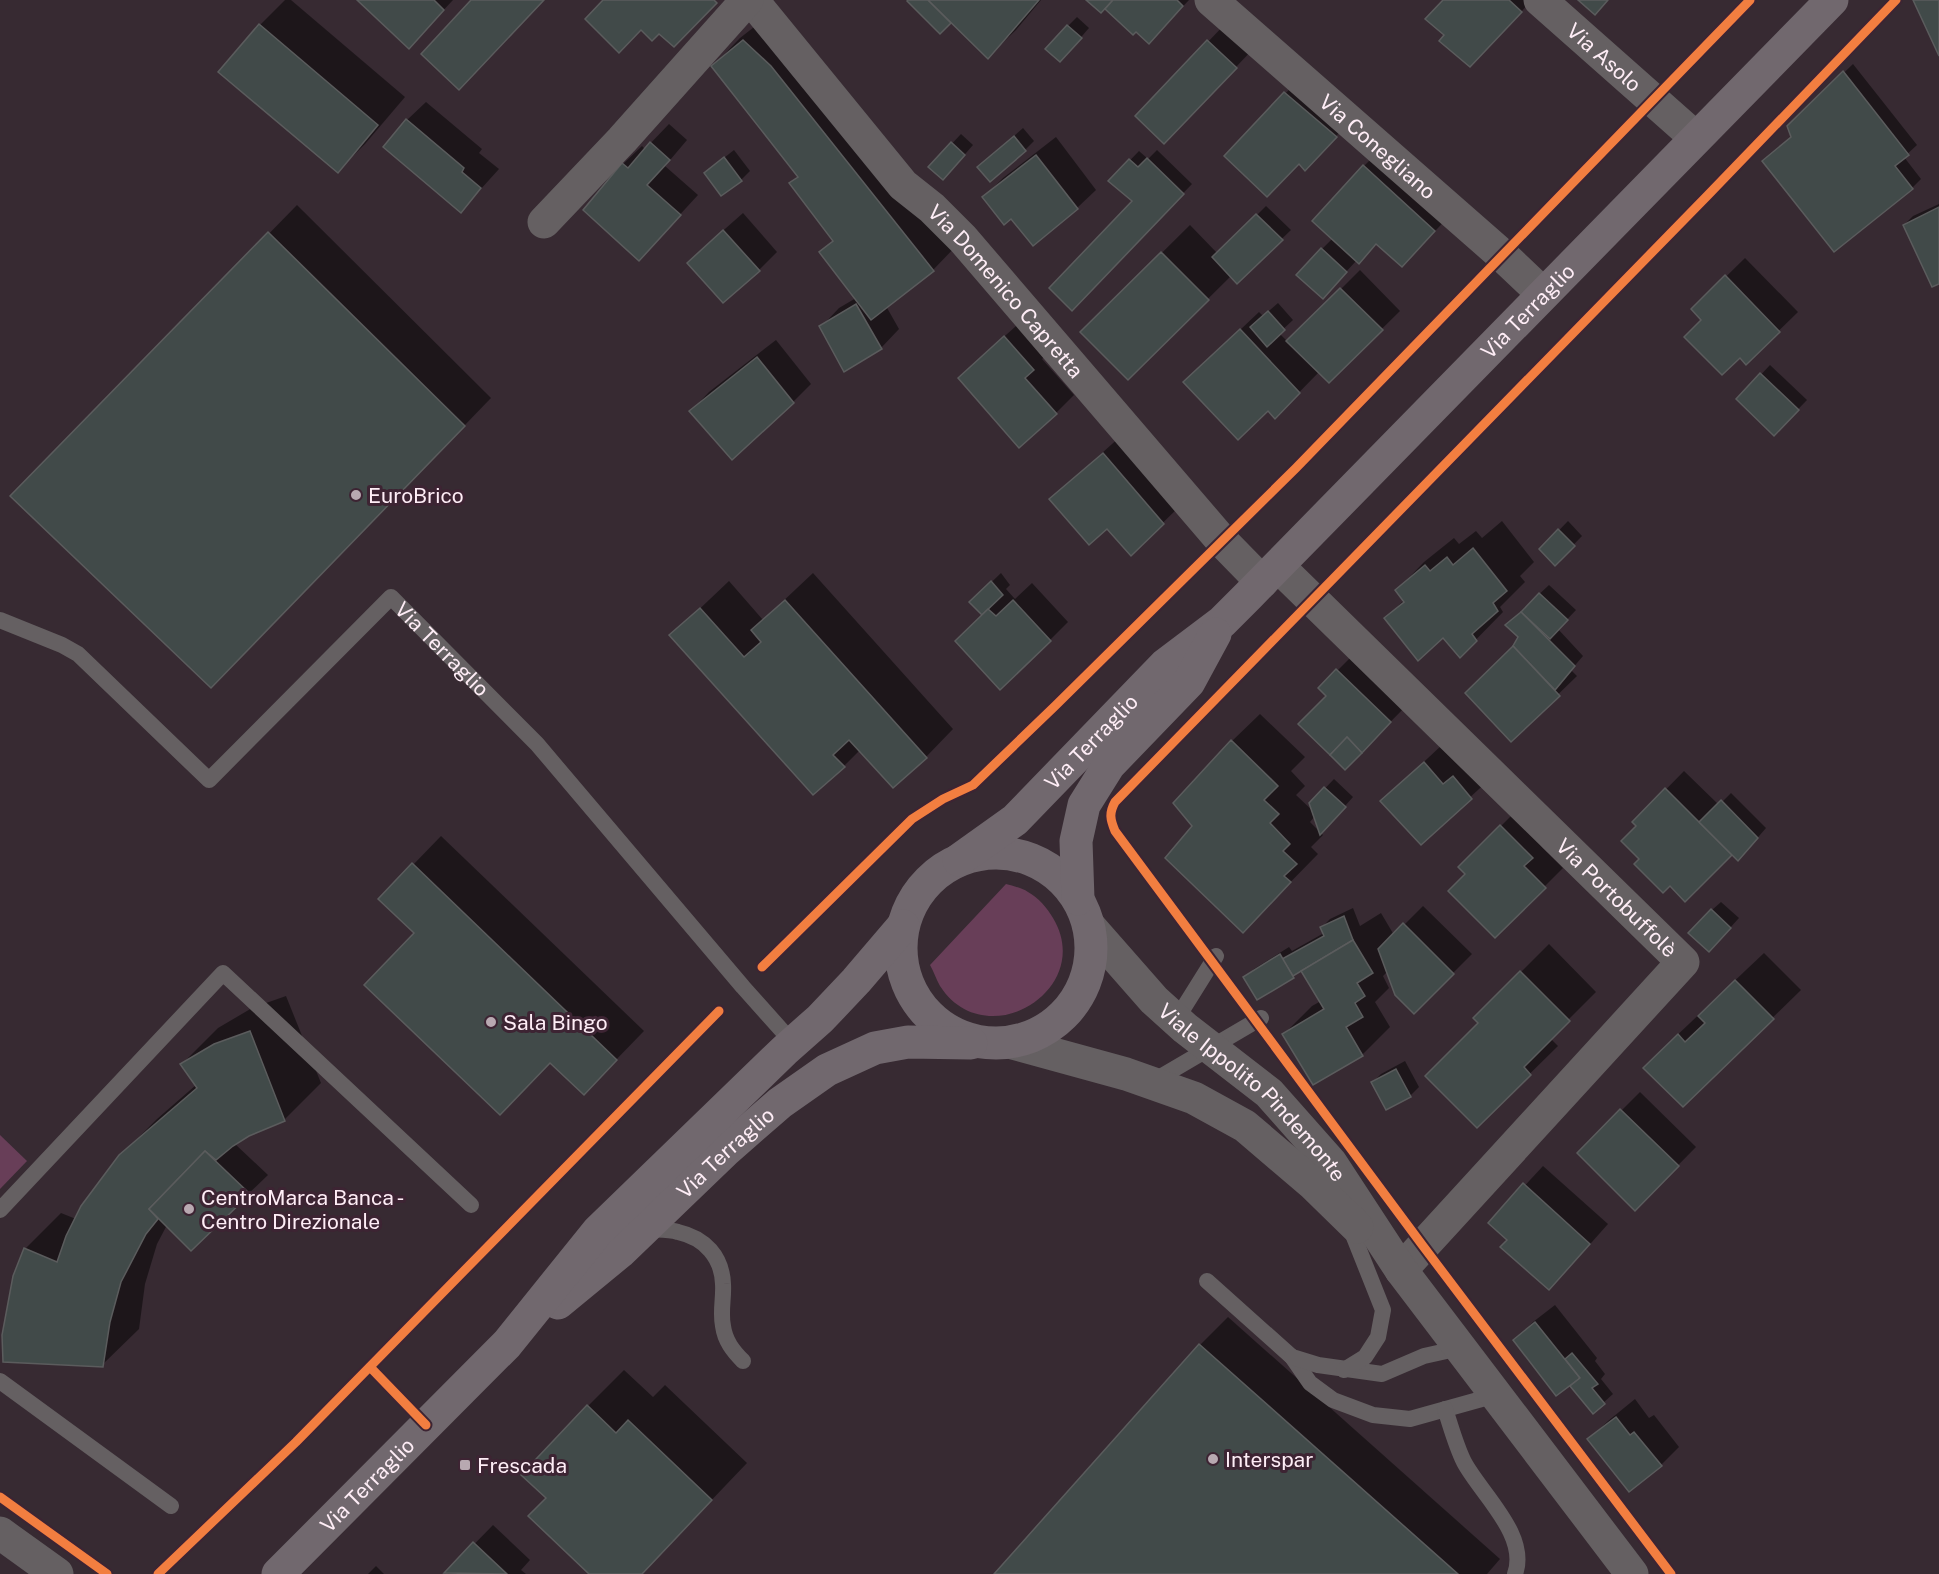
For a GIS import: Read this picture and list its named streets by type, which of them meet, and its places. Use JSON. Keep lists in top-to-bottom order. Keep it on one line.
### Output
{"streets":{"main road":["Via Terraglio"],"street":["Via Asolo","Via Conegliano","Via Domenico Capretta","Via Portobuffolè","Viale Ippolito Pindemonte"]},"crossings":[["Via Asolo","Via Terraglio"],["Via Conegliano","Via Terraglio"],["Via Domenico Capretta","Via Terraglio"],["Via Domenico Capretta","Via Portobuffolè"],["Via Terraglio","Via Portobuffolè"],["Via Terraglio","Viale Ippolito Pindemonte"],["Via Portobuffolè","Viale Ippolito Pindemonte"]],"places":{"other":["EuroBrico","Sala Bingo","CentroMarca Banca - Centro Direzionale","Interspar"],"transit":["Frescada"]}}
